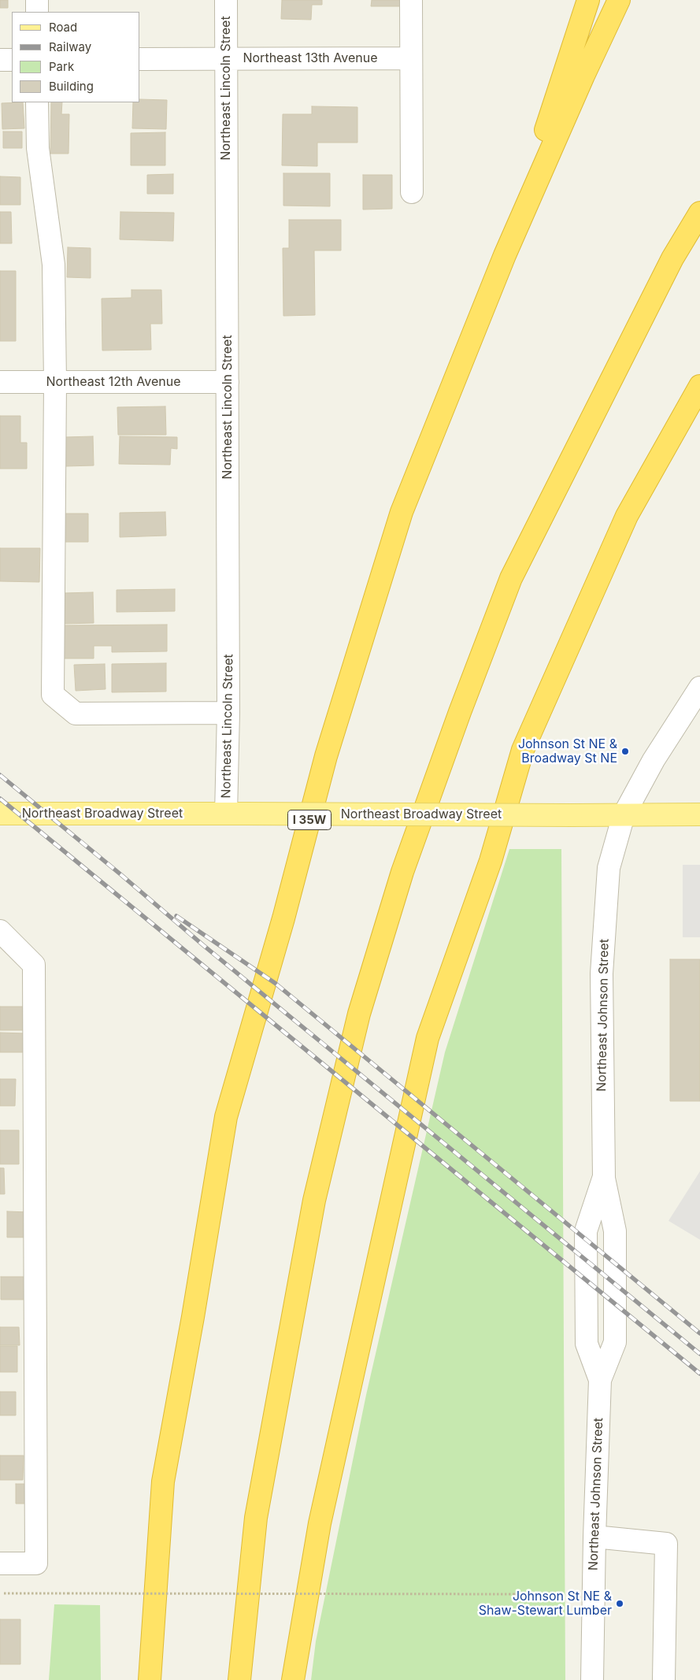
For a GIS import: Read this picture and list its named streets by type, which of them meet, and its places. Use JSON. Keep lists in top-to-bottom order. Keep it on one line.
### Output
{"streets":{"highway":["I 35W"],"main road":["Northeast Broadway Street"],"street":["Northeast 13th Avenue","Northeast Lincoln Street","Northeast 12th Avenue","Northeast Johnson Street"]},"crossings":[["Northeast 13th Avenue","Northeast Lincoln Street"],["Northeast Lincoln Street","Northeast 12th Avenue"],["Northeast Lincoln Street","Northeast Broadway Street"],["Northeast Broadway Street","Northeast Johnson Street"]],"places":["Johnson St NE & Broadway St NE","Johnson St NE & Shaw-Stewart Lumber"],"legend":["Road","Railway","Park","Building"]}
